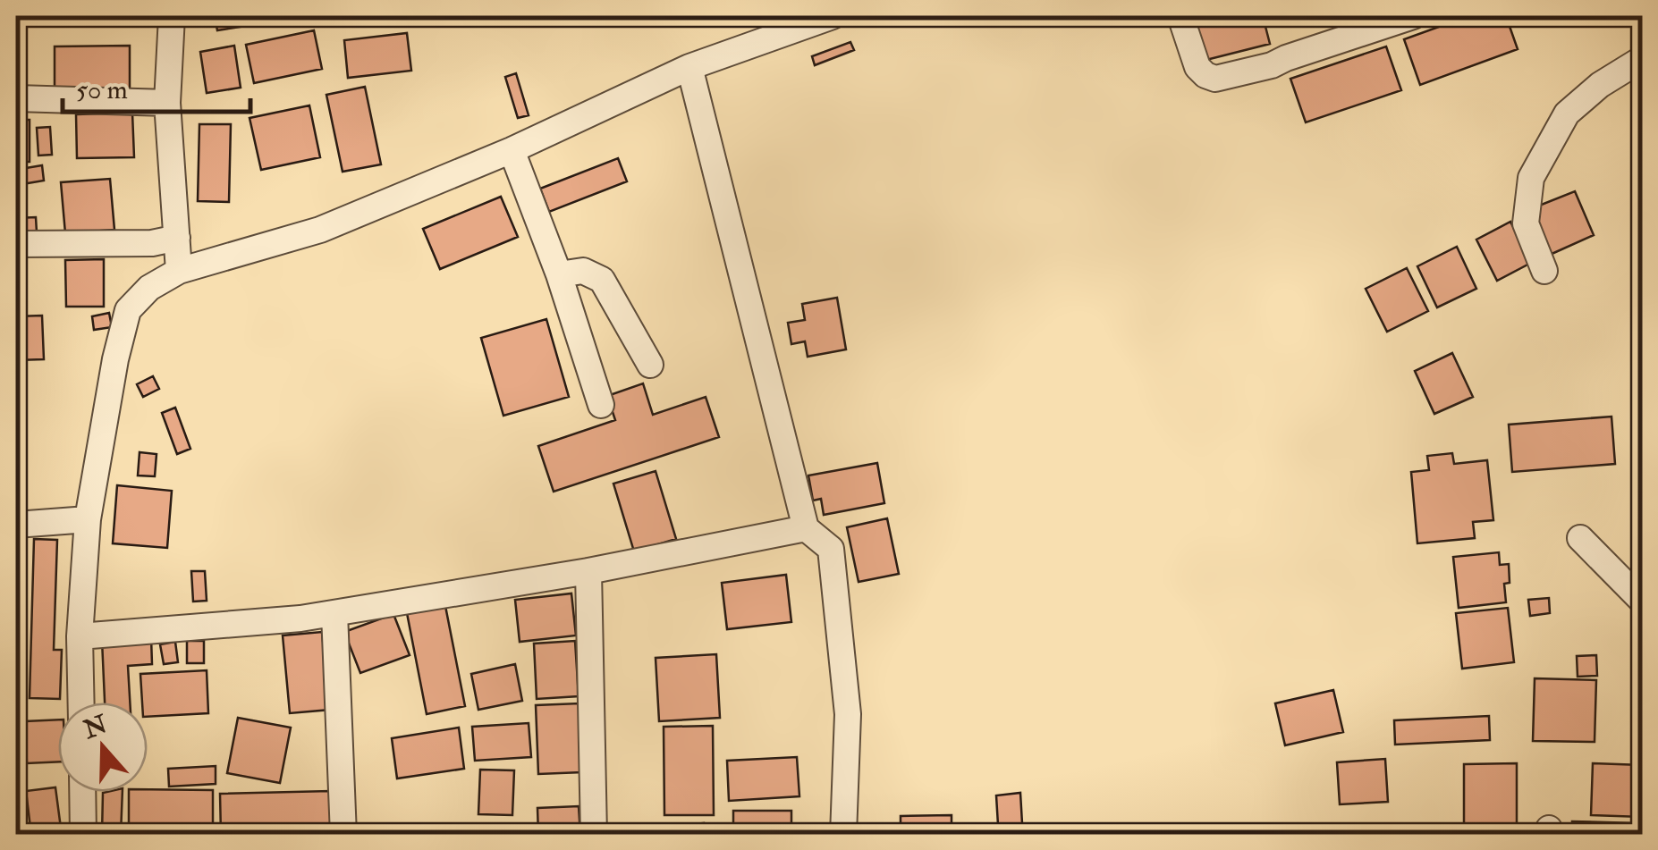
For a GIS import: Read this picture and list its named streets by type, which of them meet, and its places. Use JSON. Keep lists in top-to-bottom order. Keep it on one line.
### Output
{"scale_bar":"50 m","north":"top"}
